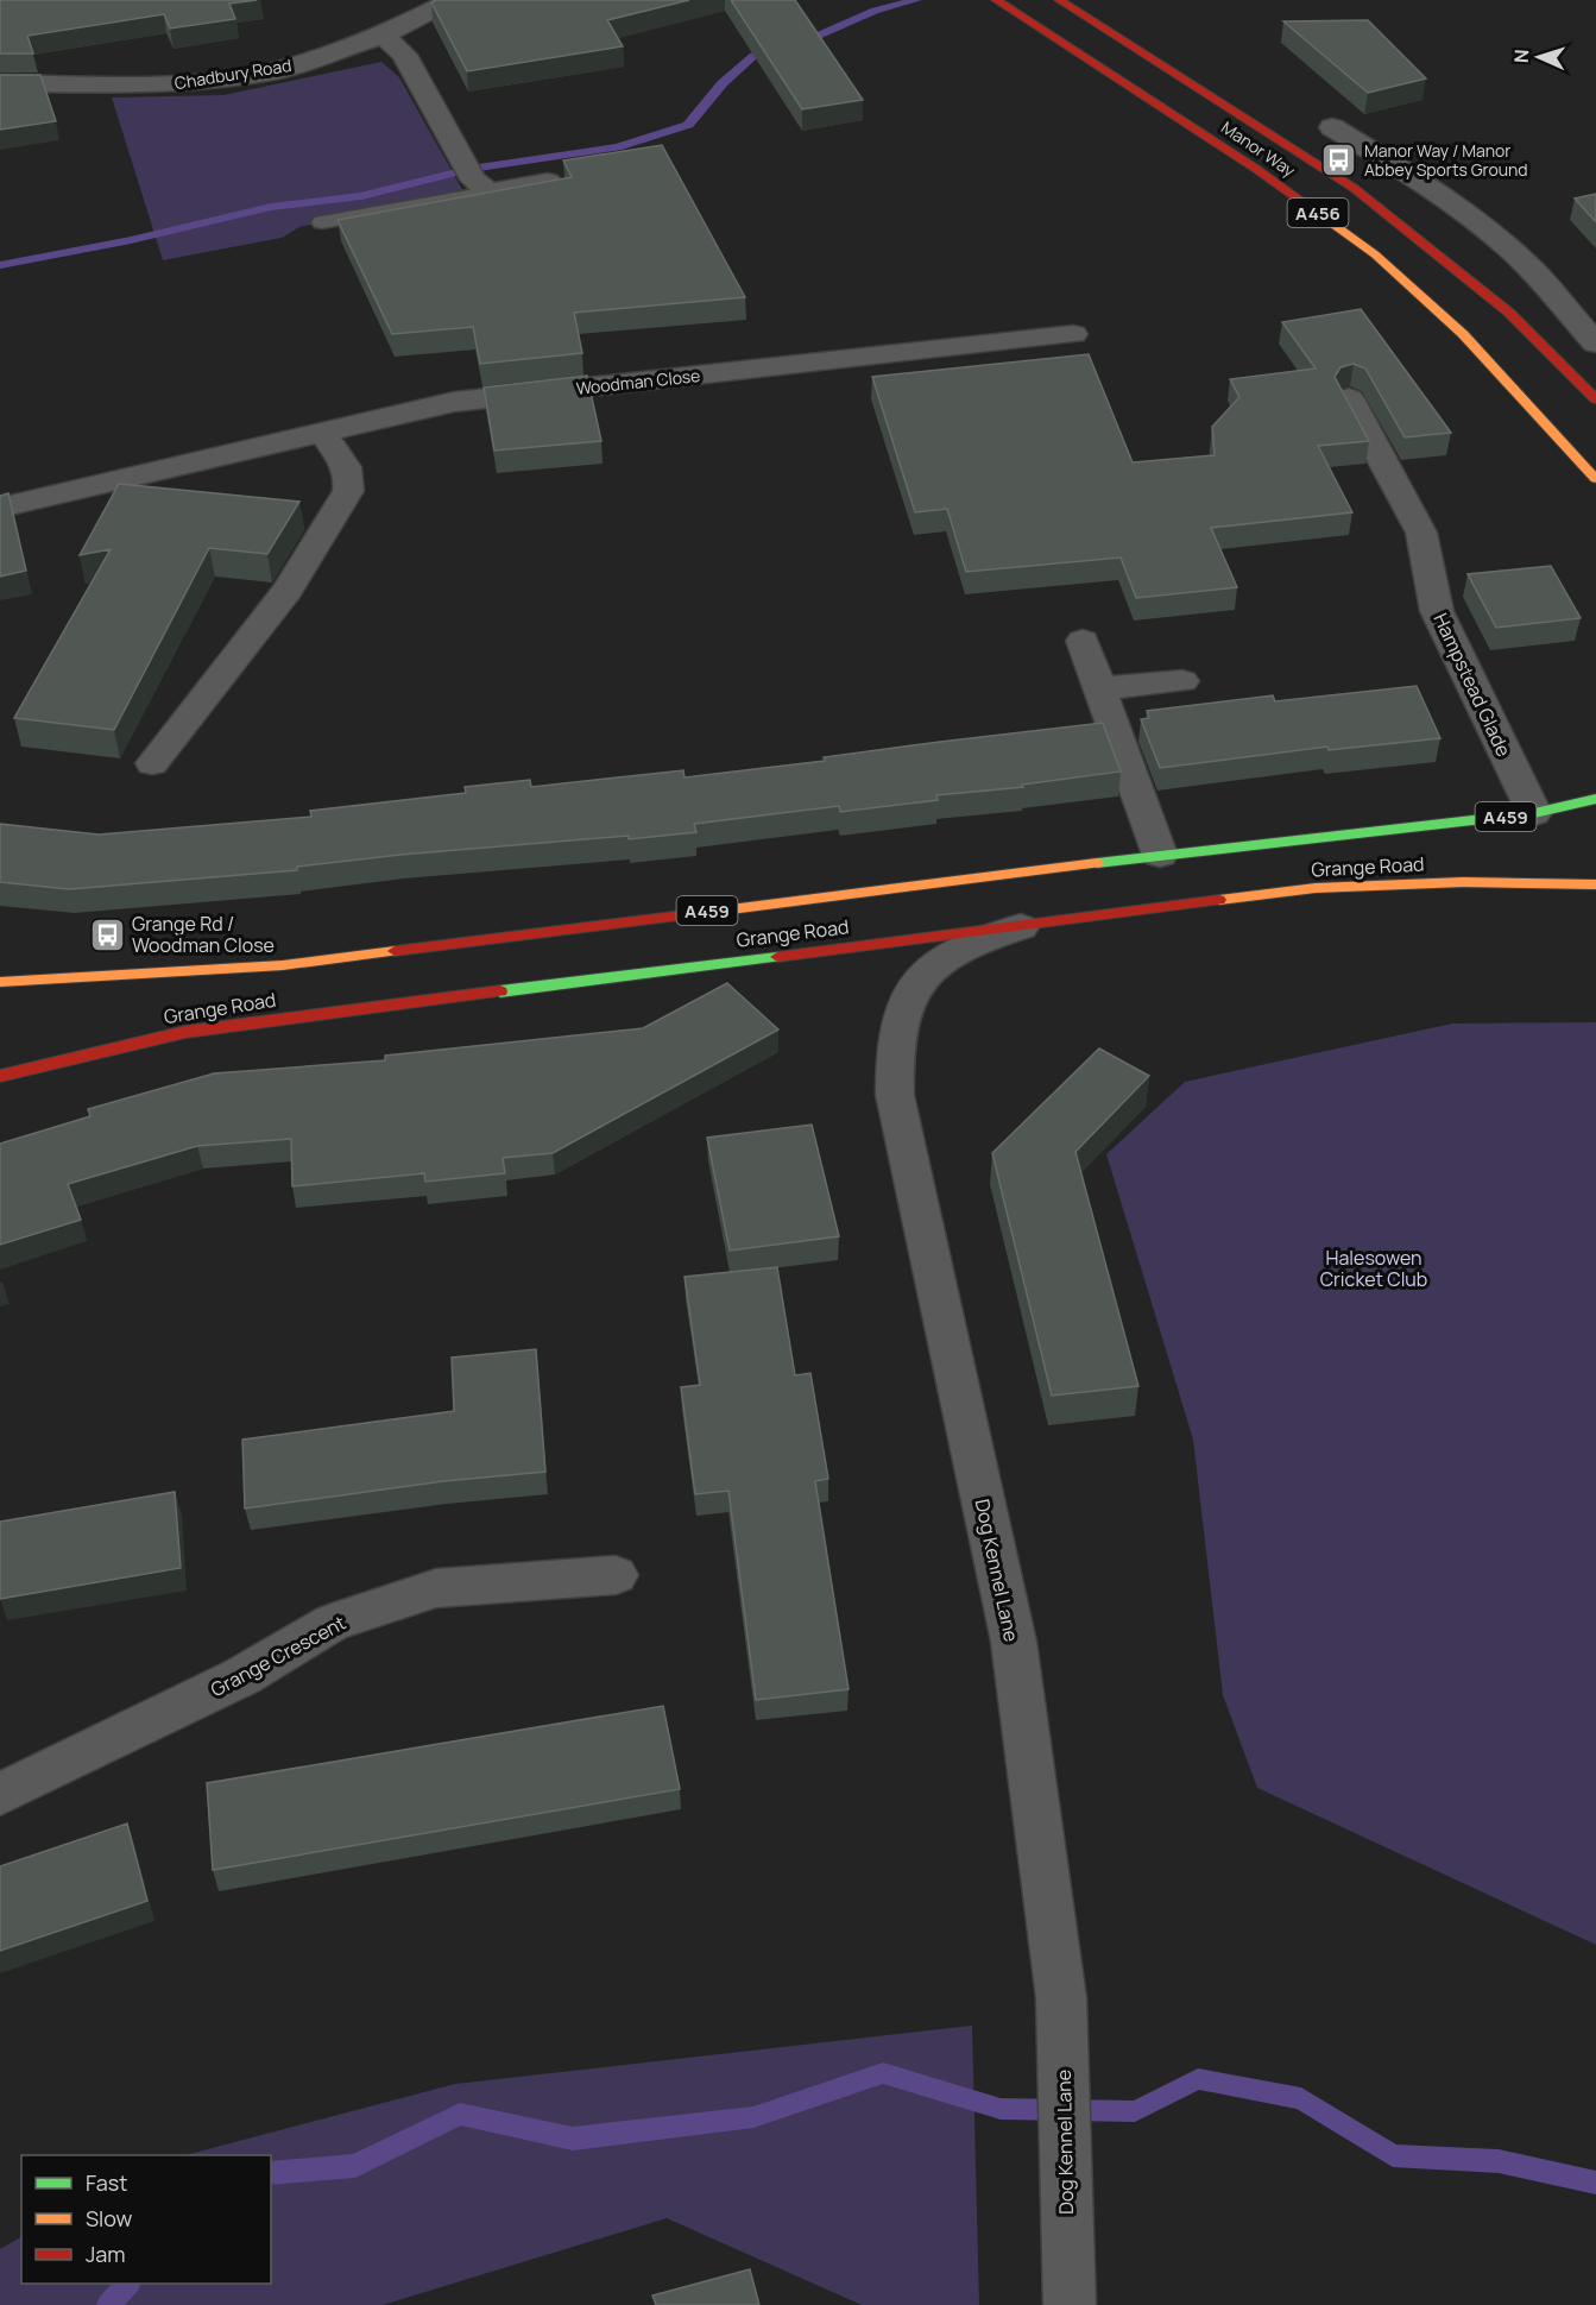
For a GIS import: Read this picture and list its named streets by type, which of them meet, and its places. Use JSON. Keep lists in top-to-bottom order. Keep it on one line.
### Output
{"streets":{"main road":["Manor Way","A456","A459","Grange Road"],"street":["Chadbury Road","Woodman Close","Hampstead Glade","Dog Kennel Lane","Grange Crescent"]},"crossings":[["Hampstead Glade","Grange Road"],["Grange Road","Dog Kennel Lane"]],"parks":["Halesowen Cricket Club"],"places":{"bus stop":["Manor Way / Manor Abbey Sports Ground","Grange Rd / Woodman Close"]},"legend":["Fast","Slow","Jam"],"north":"left"}
